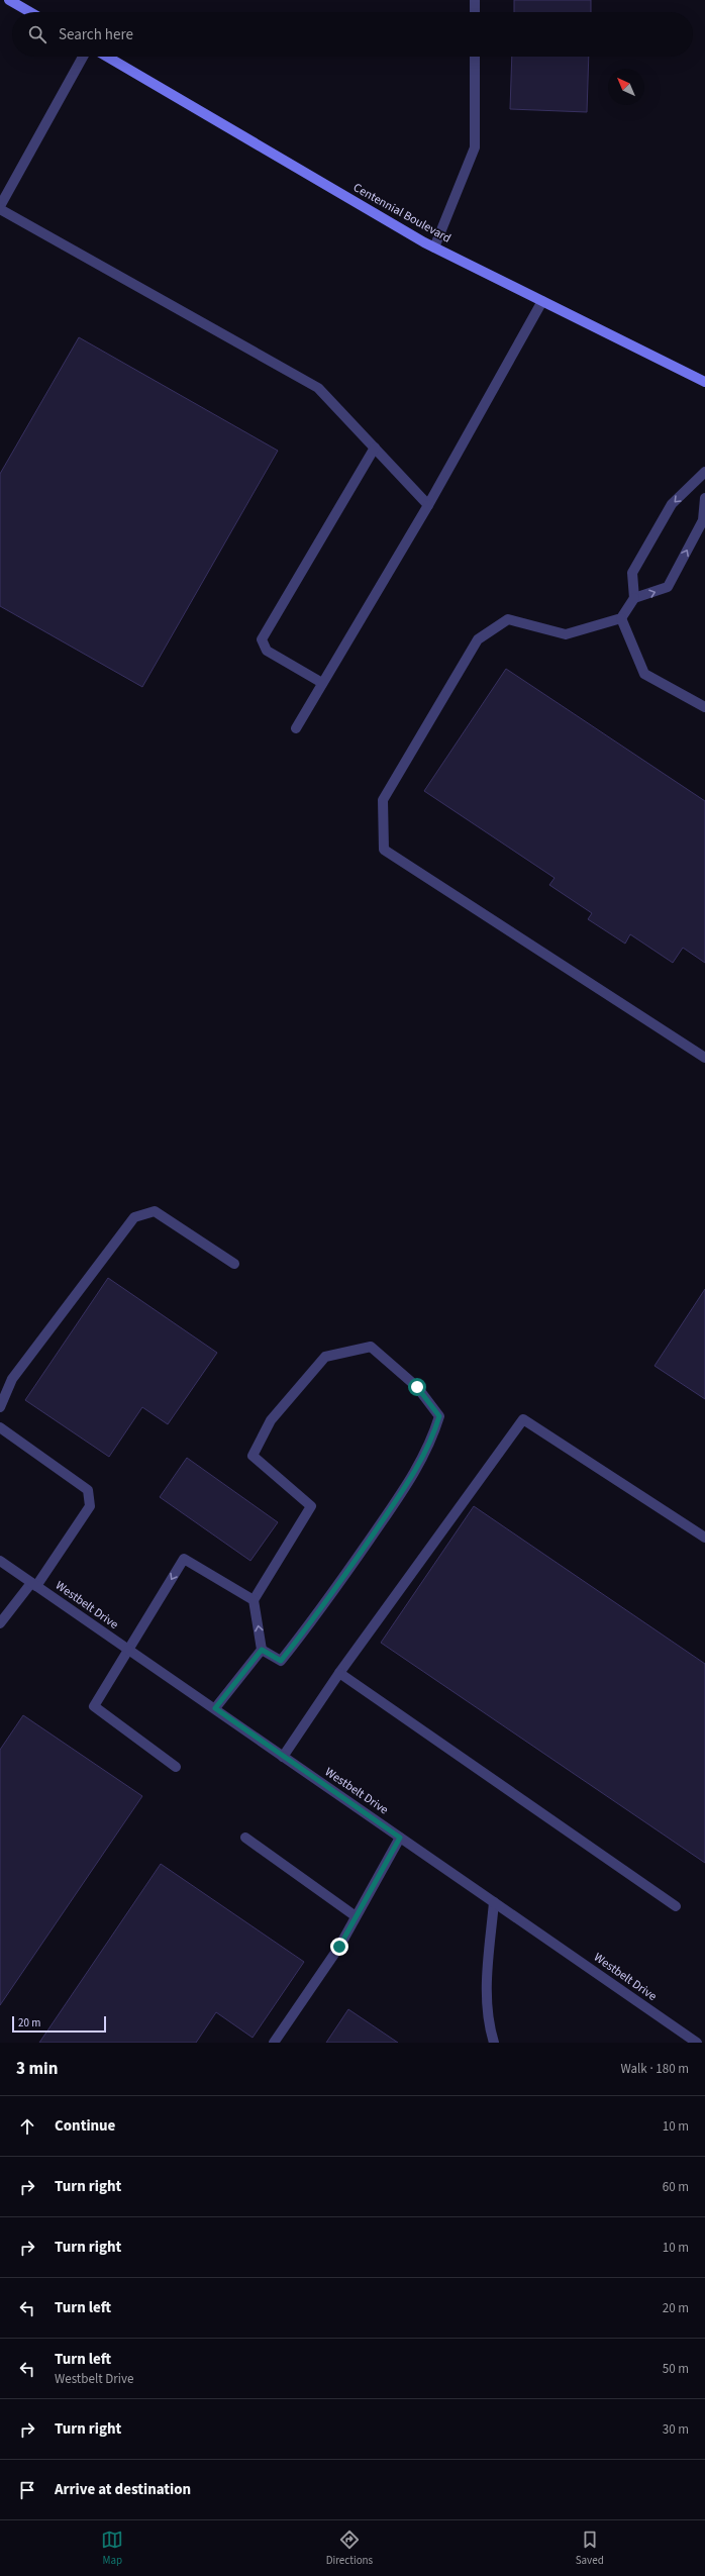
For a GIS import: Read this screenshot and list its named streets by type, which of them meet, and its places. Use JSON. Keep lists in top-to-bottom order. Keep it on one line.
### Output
{"streets":{"street":["Centennial Boulevard","Westbelt Drive"]},"scale_bar":"20 m","north":"top left","page":{"search":"Search here","scale":"20 m","heading":["3 min","Walk · 180 m"],"list":[["Continue","10 m"],["Turn right","60 m"],["Turn right","10 m"],["Turn left","20 m"],["Turn left","Westbelt Drive","50 m"],["Turn right","30 m"],"Arrive at destination"],"nav":["Map","Directions","Saved"]}}
